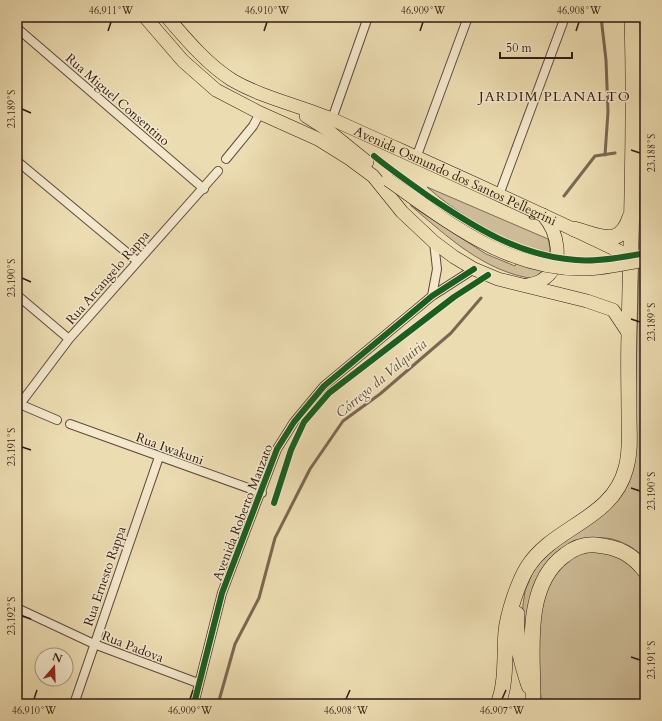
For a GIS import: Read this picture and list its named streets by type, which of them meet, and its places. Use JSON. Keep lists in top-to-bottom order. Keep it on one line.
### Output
{"streets":{"main road":["Avenida Osmundo dos Santos Pellegrini"],"street":["Rua Miguel Consentino","Rua Arcangelo Rappa","Rua Iwakuni","Avenida Roberto Manzato","Rua Ernesto Rappa","Rua Padova"]},"crossings":[["Rua Miguel Consentino","Rua Arcangelo Rappa"],["Avenida Osmundo dos Santos Pellegrini","Avenida Roberto Manzato"],["Rua Iwakuni","Avenida Roberto Manzato"],["Rua Iwakuni","Rua Ernesto Rappa"],["Avenida Roberto Manzato","Rua Padova"],["Rua Ernesto Rappa","Rua Padova"]],"districts":["JARDIM PLANALTO"],"water":["Córrego da Valquiria"],"scale_bar":"50 m","north":"top","coordinates":["46.911°W","46.910°W","46.909°W","46.908°W","23.189°S","23.188°S","23.190°S","23.191°S","23.192°S","46.907°W"]}
